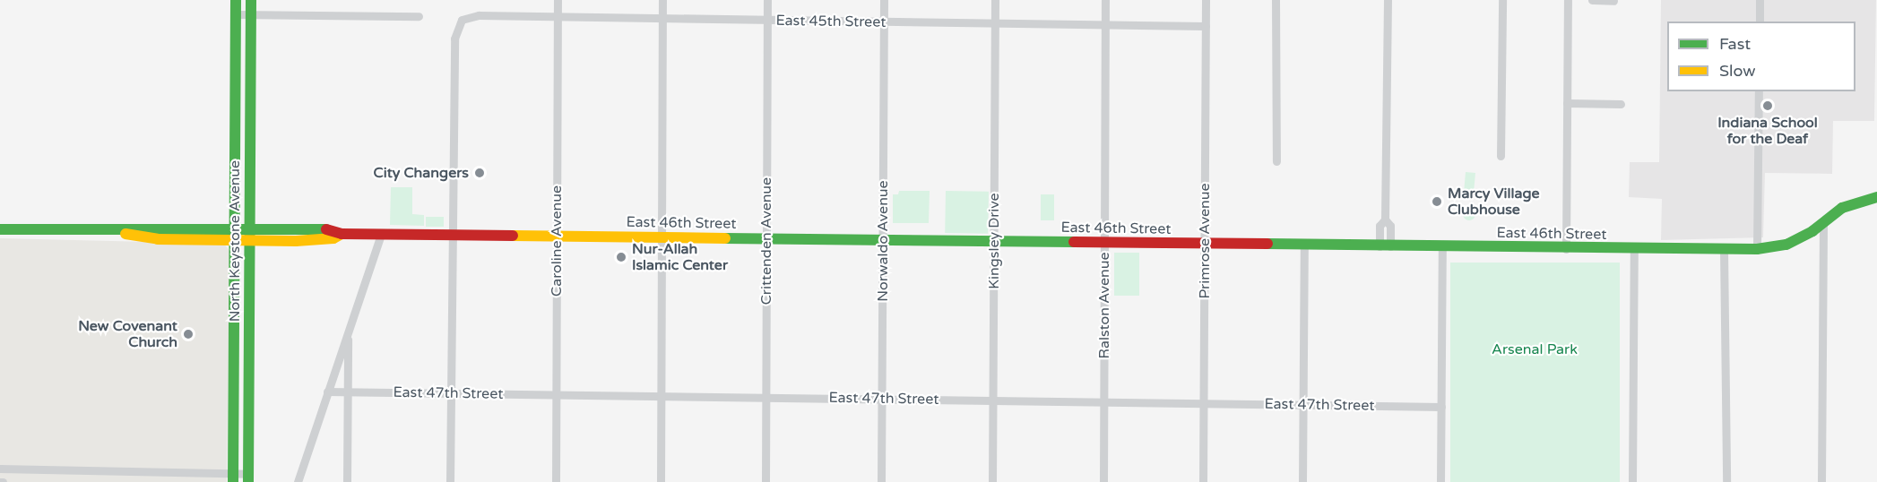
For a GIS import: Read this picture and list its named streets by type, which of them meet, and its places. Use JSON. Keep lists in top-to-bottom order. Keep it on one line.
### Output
{"streets":{"main road":["East 46th Street","North Keystone Avenue"],"street":["East 45th Street","Caroline Avenue","Crittenden Avenue","Norwaldo Avenue","Kingsley Drive","Primrose Avenue","Ralston Avenue","East 47th Street"]},"crossings":[["East 45th Street","East 46th Street"],["East 45th Street","Caroline Avenue"],["East 45th Street","Crittenden Avenue"],["East 45th Street","Norwaldo Avenue"],["East 45th Street","Kingsley Drive"],["East 45th Street","Primrose Avenue"],["East 45th Street","Ralston Avenue"],["East 46th Street","North Keystone Avenue"],["East 46th Street","Caroline Avenue"],["East 46th Street","Crittenden Avenue"],["East 46th Street","Norwaldo Avenue"],["East 46th Street","Kingsley Drive"],["East 46th Street","Primrose Avenue"],["East 46th Street","Ralston Avenue"],["Caroline Avenue","East 47th Street"],["Crittenden Avenue","East 47th Street"],["Norwaldo Avenue","East 47th Street"],["Kingsley Drive","East 47th Street"],["Primrose Avenue","East 47th Street"],["Ralston Avenue","East 47th Street"]],"parks":["Arsenal Park"],"places":["Indiana School for the Deaf","City Changers","Marcy Village Clubhouse","Nur-Allah Islamic Center","New Covenant Church"],"legend":["Fast","Slow"]}
